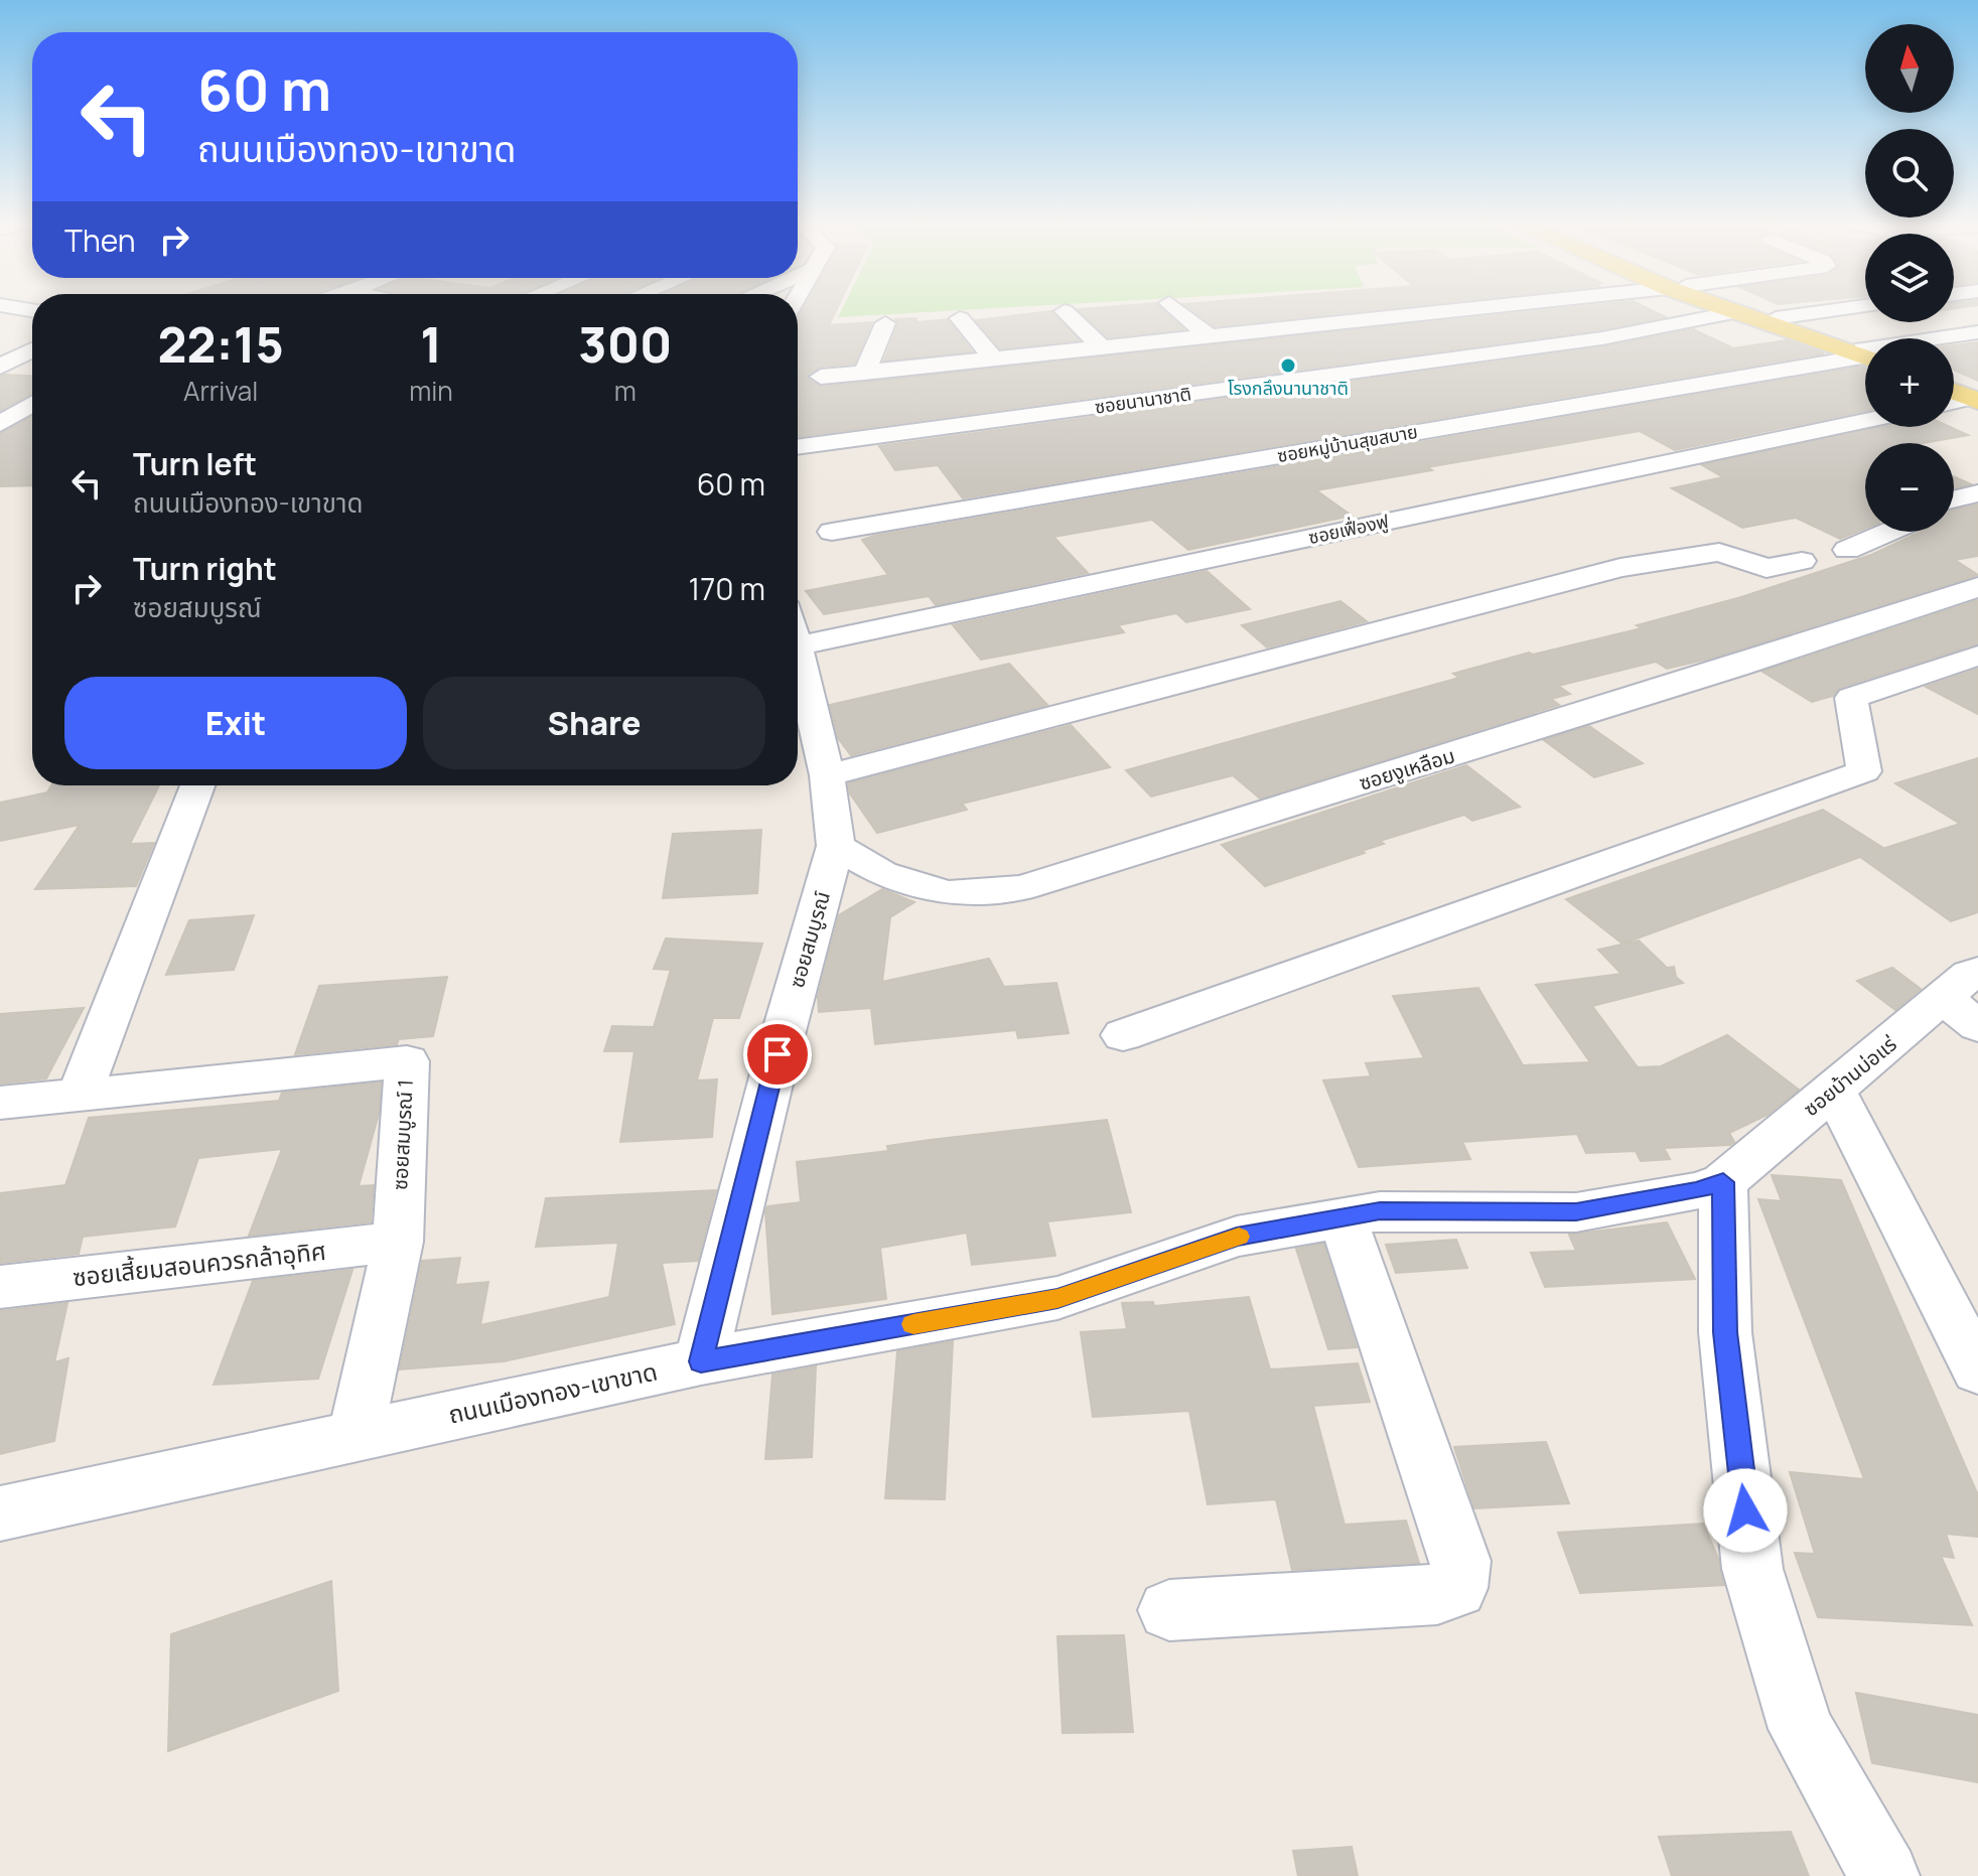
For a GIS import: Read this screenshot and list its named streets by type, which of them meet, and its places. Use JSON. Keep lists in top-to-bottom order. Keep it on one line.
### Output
{"streets":{"street":["ซอยนานาชาติ","ซอยหมู่บ้านสุขสบาย","ซอยเฟื่องฟู","ซอยงูเหลือม","ซอยสมบูรณ์","ซอยบ้านบ่อแร่","ซอยสมบูรณ์ 1","ซอยเสี้ยมสอนควรกล้าอุทิศ","ถนนเมืองทอง-เขาขาด"]},"crossings":[["ซอยงูเหลือม","ซอยสมบูรณ์"],["ซอยสมบูรณ์","ถนนเมืองทอง-เขาขาด"],["ซอยบ้านบ่อแร่","ถนนเมืองทอง-เขาขาด"],["ซอยสมบูรณ์ 1","ซอยเสี้ยมสอนควรกล้าอุทิศ"],["ซอยสมบูรณ์ 1","ถนนเมืองทอง-เขาขาด"]],"places":["โรงกลึงนานาชาติ"],"north":"top","page":{"map_buttons":["+","−"],"turn":["60 m","ถนนเมืองทอง-เขาขาด"],"then":"Then","eta":["22:15","Arrival","1","min","300","m"],"list":[{"name":"Turn left","note":"ถนนเมืองทอง-เขาขาด","value":"60 m"},{"name":"Turn right","note":"ซอยสมบูรณ์","value":"170 m"}],"buttons":["Exit","Share"]}}
